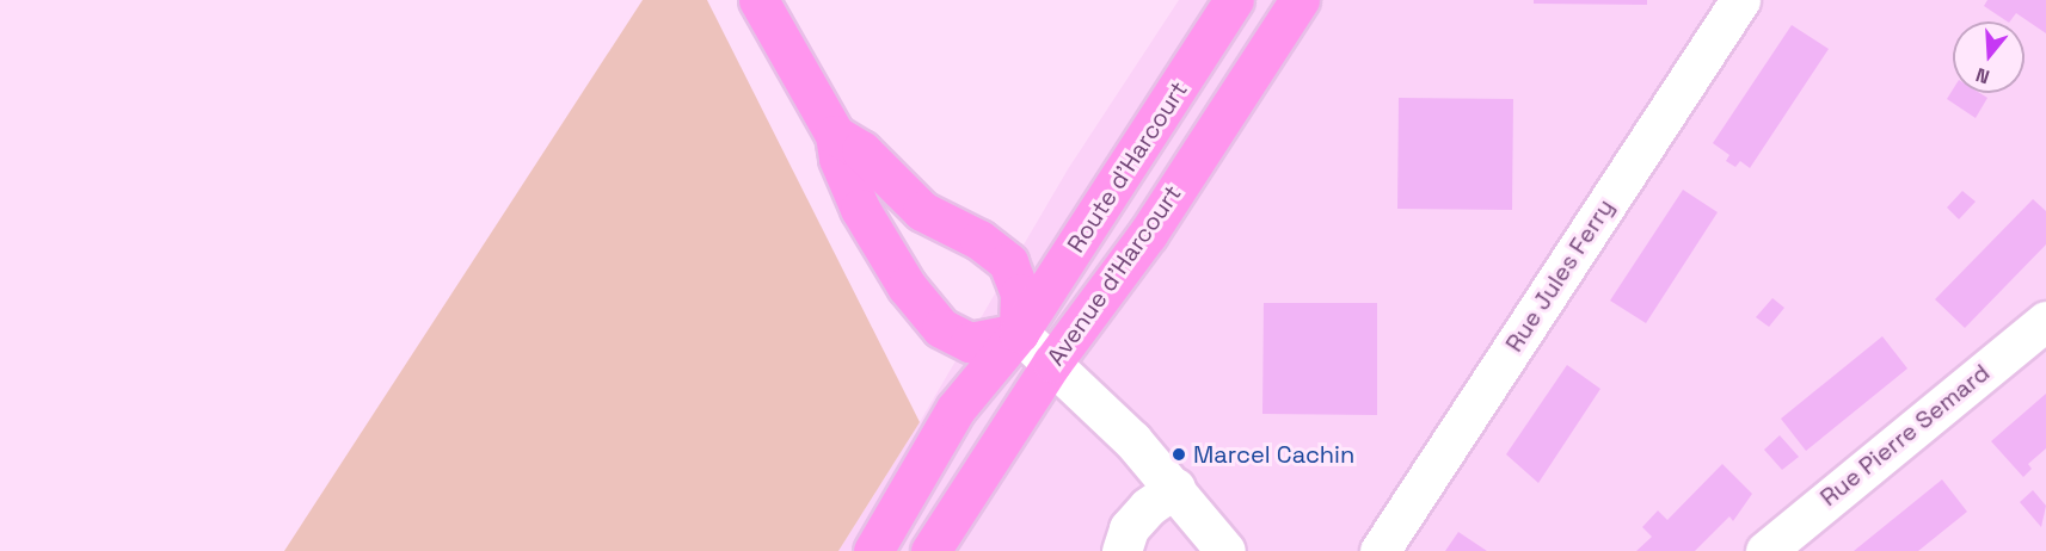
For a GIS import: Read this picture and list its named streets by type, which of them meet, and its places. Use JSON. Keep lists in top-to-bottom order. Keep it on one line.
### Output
{"streets":{"main road":["Route d'Harcourt","Avenue d'Harcourt"],"street":["Rue Jules Ferry","Rue Pierre Semard"]},"crossings":[["Route d'Harcourt","Avenue d'Harcourt"]],"places":["Marcel Cachin"],"north":"bottom"}
